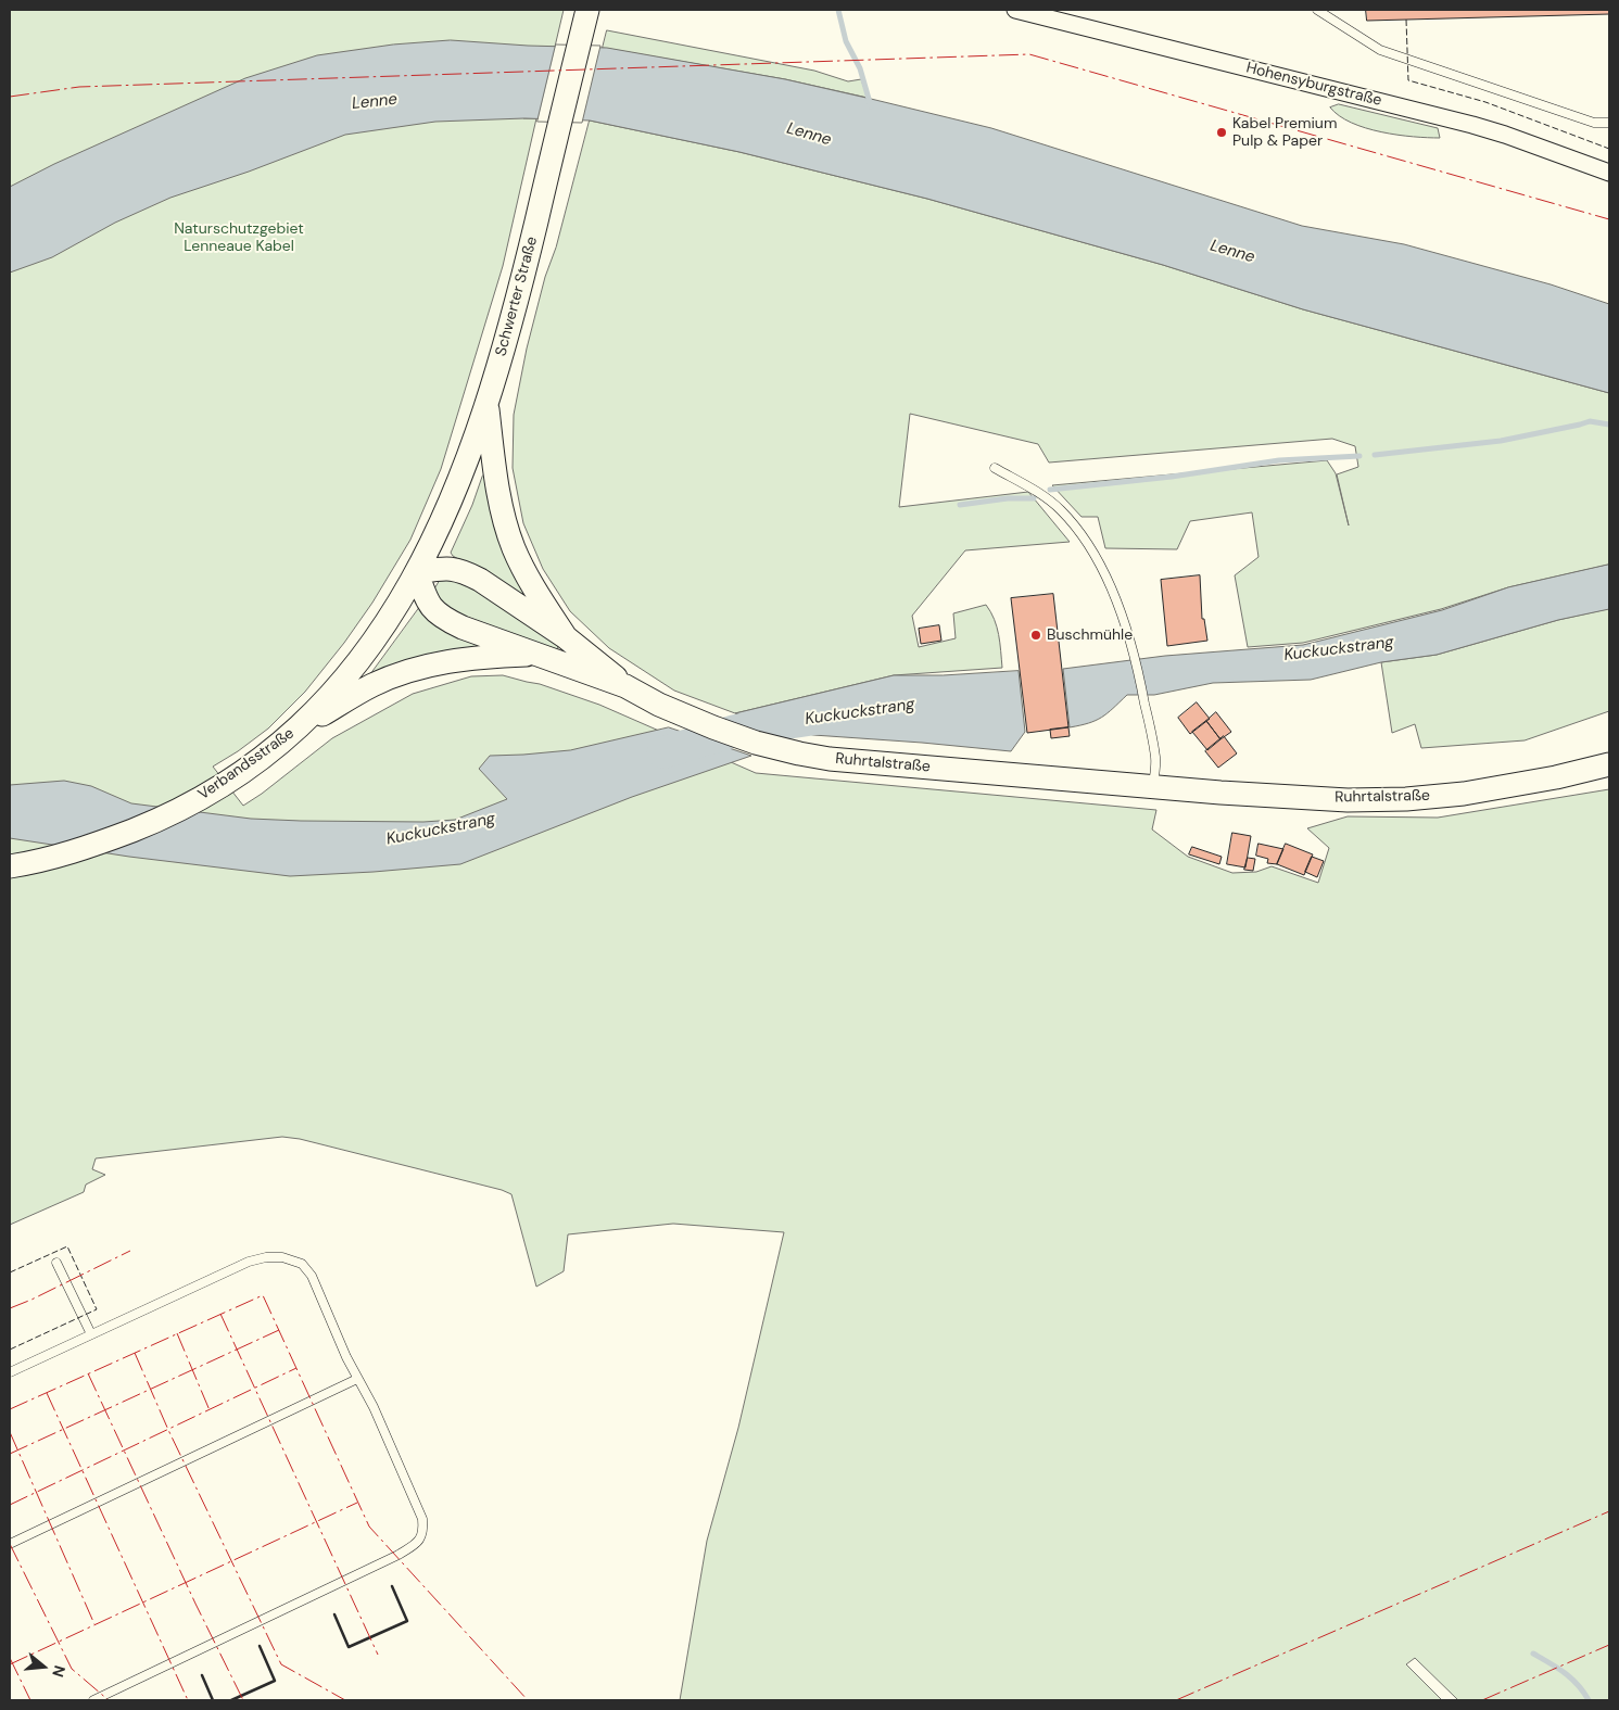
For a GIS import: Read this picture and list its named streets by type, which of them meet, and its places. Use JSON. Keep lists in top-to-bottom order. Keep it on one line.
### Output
{"streets":{"main road":["Schwerter Straße","Ruhrtalstraße","Verbandsstraße"],"street":["Hohensyburgstraße"]},"crossings":[["Schwerter Straße","Ruhrtalstraße"],["Schwerter Straße","Verbandsstraße"],["Ruhrtalstraße","Verbandsstraße"]],"water":["Lenne","Kuckuckstrang"],"parks":["Naturschutzgebiet Lenneaue Kabel"],"places":["Kabel Premium Pulp & Paper","Buschmühle"],"north":"right"}
